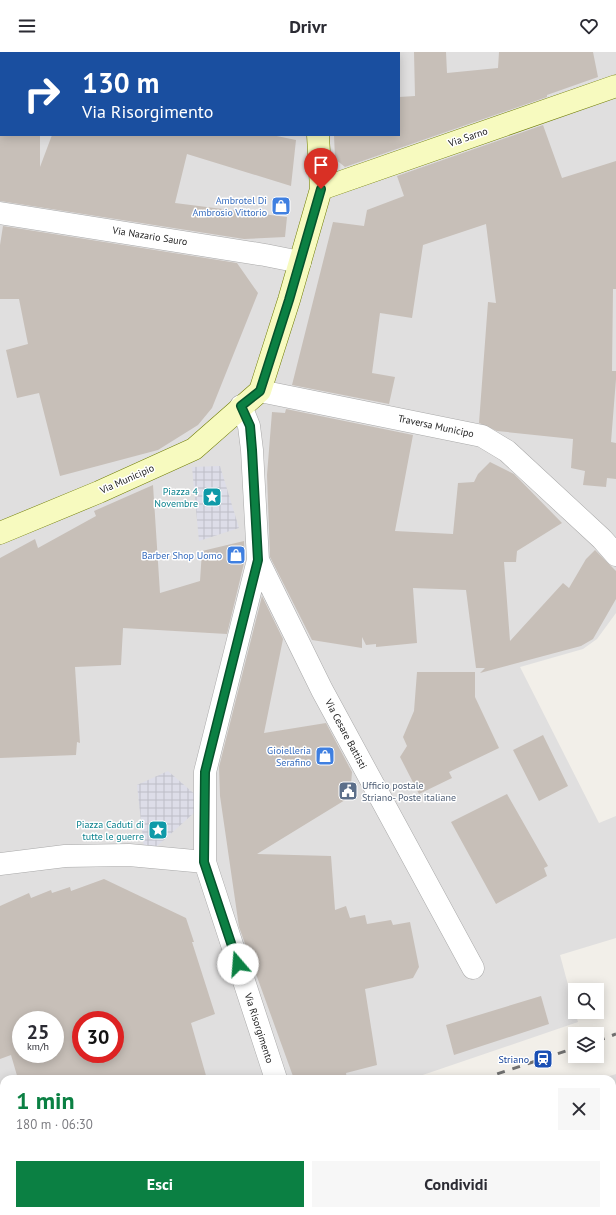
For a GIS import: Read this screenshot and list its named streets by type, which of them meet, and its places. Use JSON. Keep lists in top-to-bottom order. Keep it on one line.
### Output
{"streets":{"main road":["Via Sarno","Via Municipio"],"street":["Via Nazario Sauro","Traversa Municipo","Via Cesare Battisti","Via Risorgimento"]},"crossings":[["Via Municipio","Via Risorgimento"],["Via Cesare Battisti","Via Risorgimento"]],"places":{"shop":["Ambrotel Di Ambrosio Vittorio","Barber Shop Uomo","Gioielleria Serafino"],"place":["Piazza 4 Novembre","Piazza Caduti di tutte le guerre"],"public building":["Ufficio postale Striano- Poste italiane"],"station":["Striano"]},"page":{"header":"Drivr","turn":["130 m","Via Risorgimento"],"speed":"25 km/h","limit":"30","heading":["1 min","180 m · 06:30"],"buttons":["Esci","Condividi"]}}
